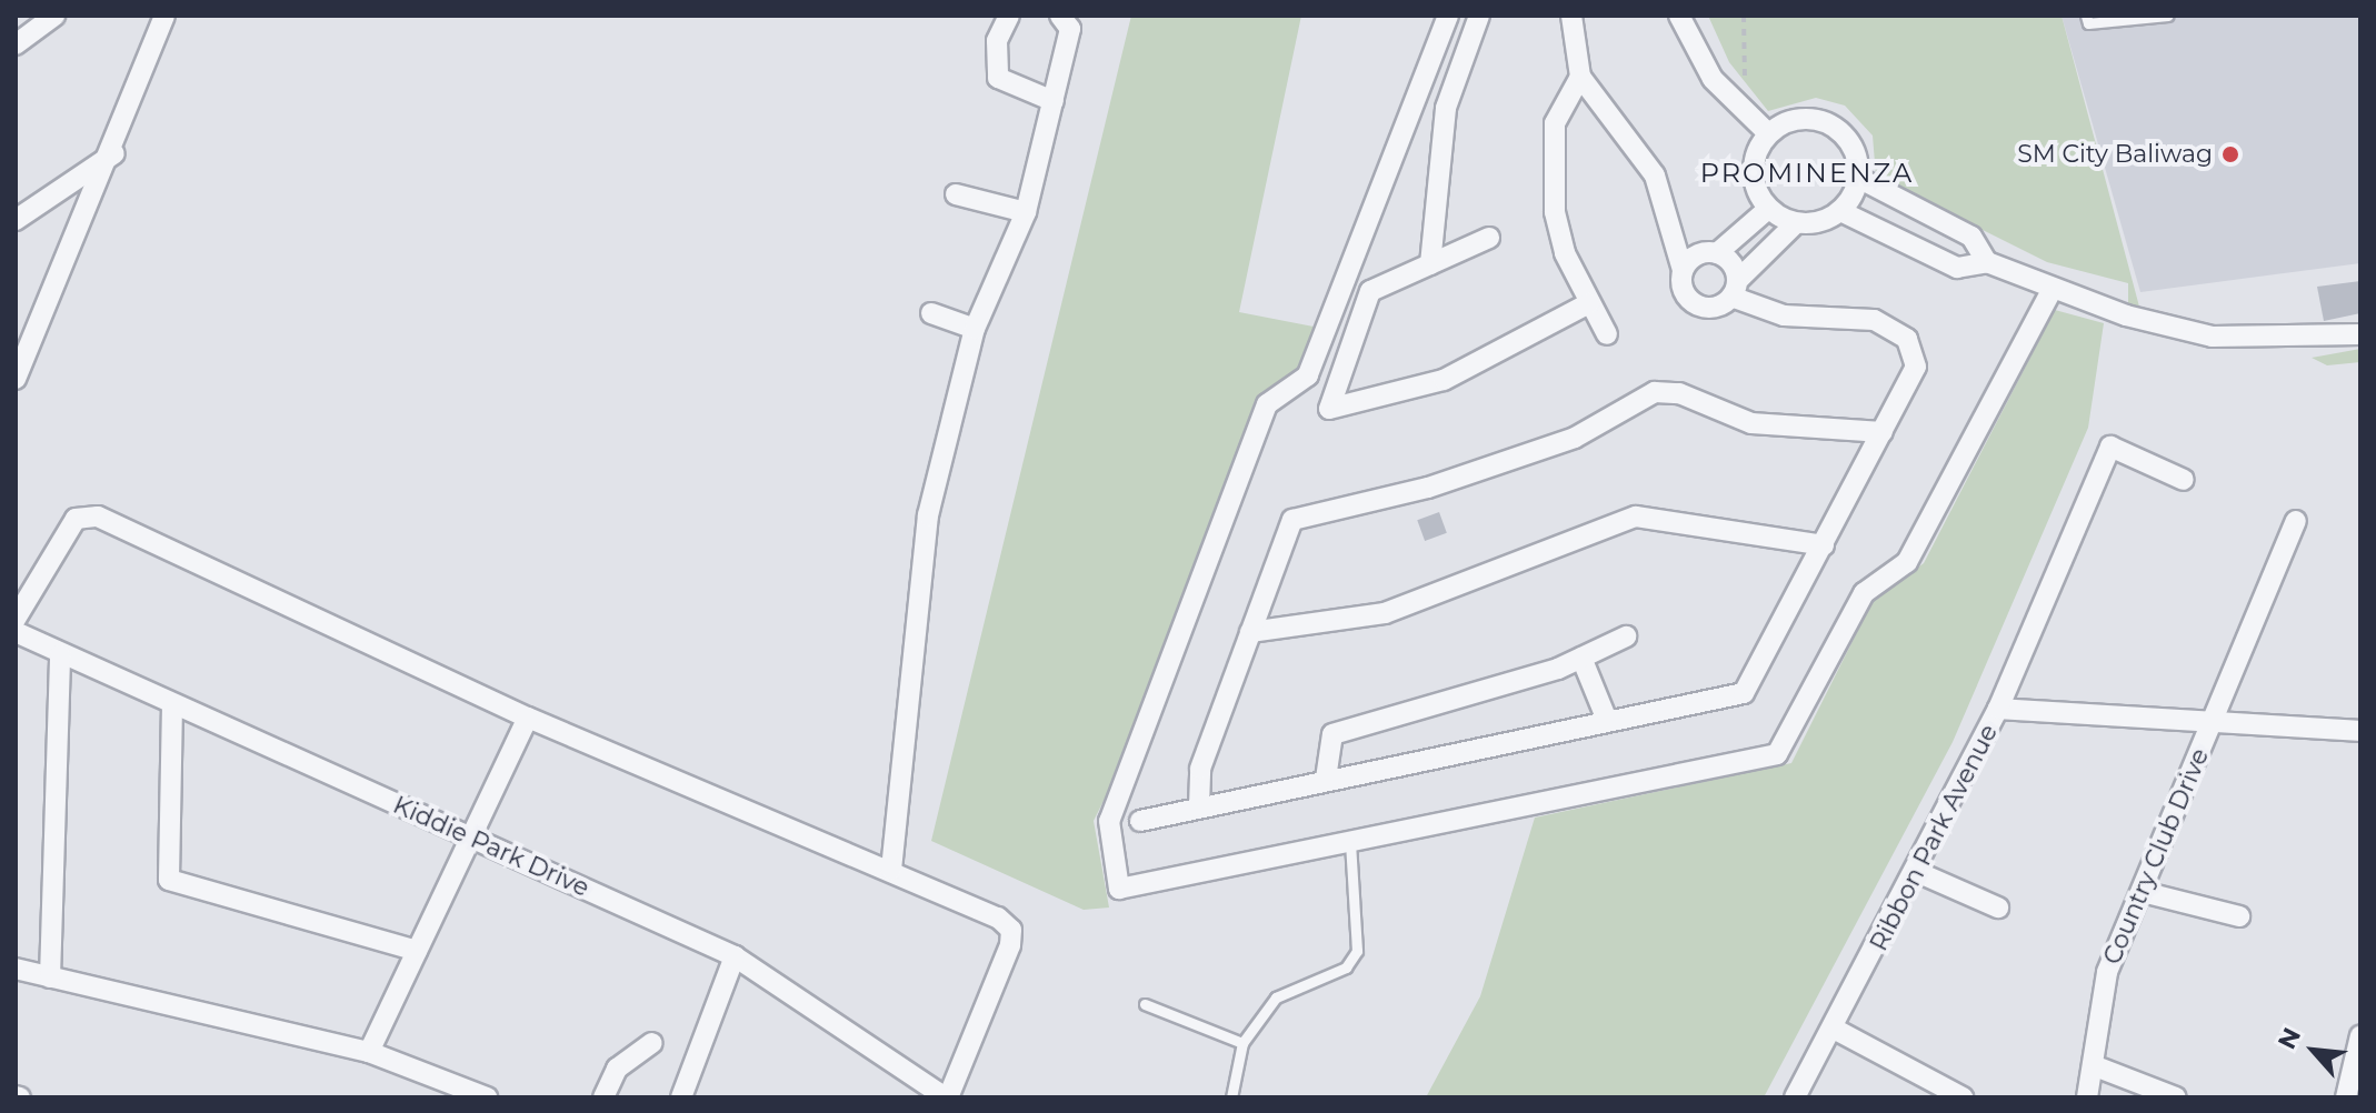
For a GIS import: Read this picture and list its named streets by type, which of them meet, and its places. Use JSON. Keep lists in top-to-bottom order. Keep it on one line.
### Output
{"streets":{"street":["Ribbon Park Avenue","Kiddie Park Drive","Country Club Drive"]},"crossings":[["Ribbon Park Avenue","Country Club Drive"]],"districts":["PROMINENZA"],"places":["SM City Baliwag"],"north":"top left"}
